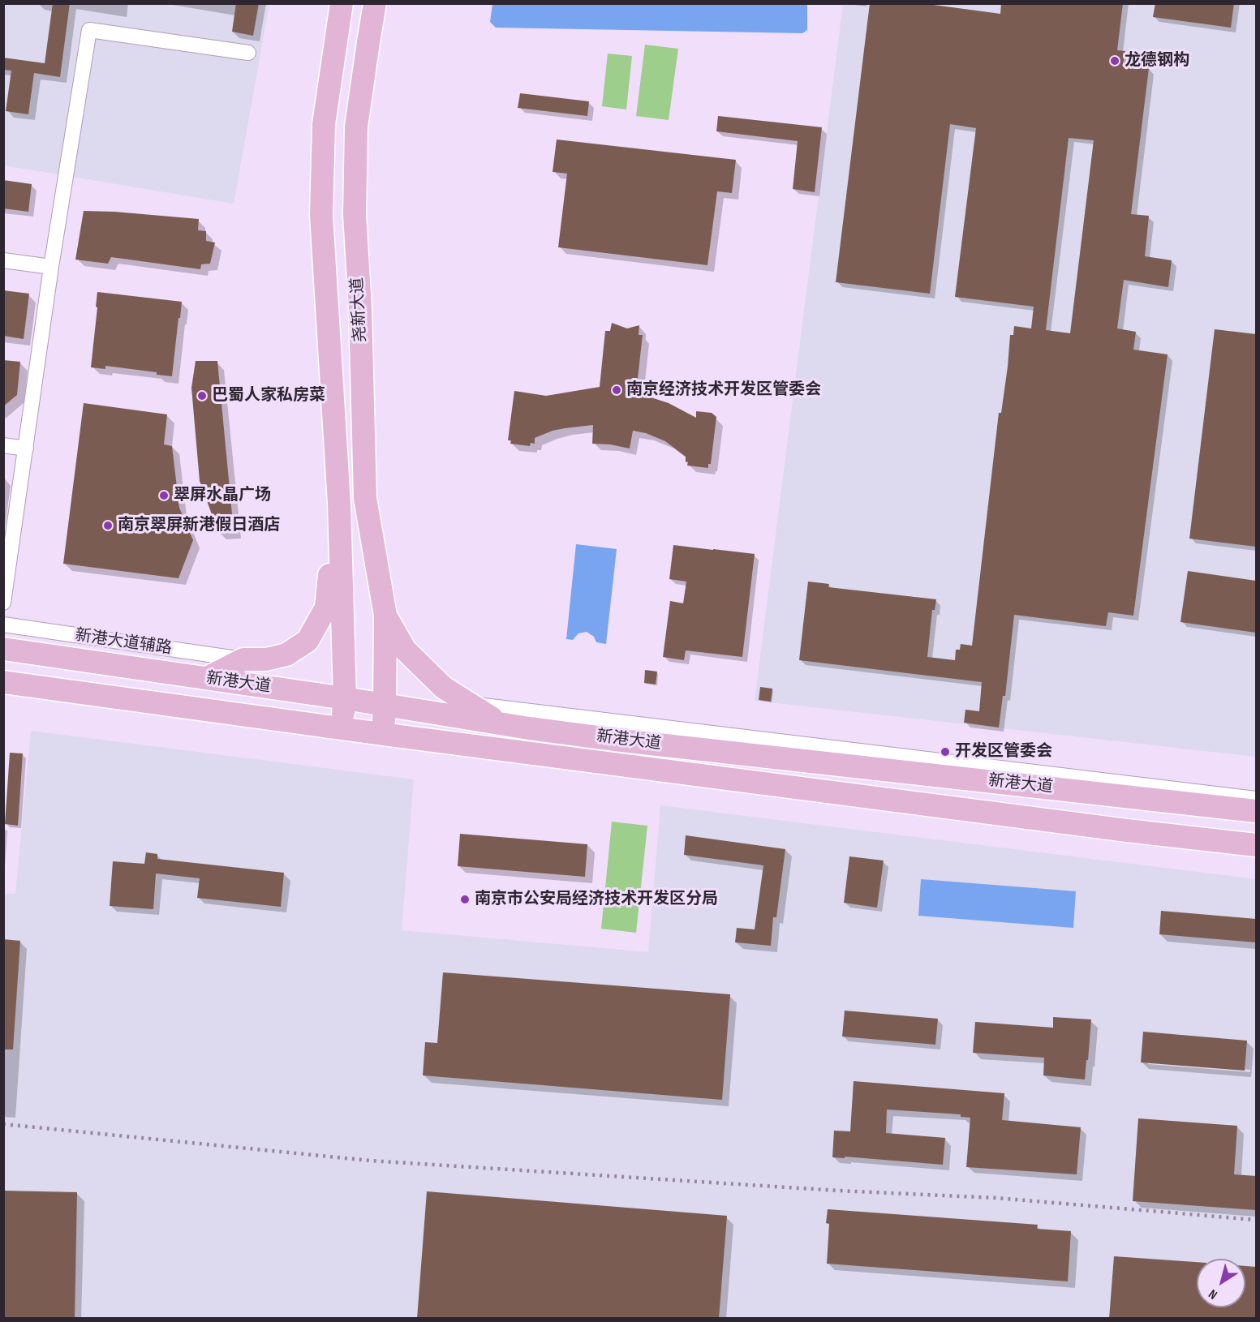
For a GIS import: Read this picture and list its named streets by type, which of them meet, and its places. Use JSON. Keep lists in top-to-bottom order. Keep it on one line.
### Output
{"streets":{"main road":["尧新大道","新港大道"],"street":["新港大道辅路"]},"crossings":[["尧新大道","新港大道辅路"],["尧新大道","新港大道"]],"places":["龙德钢构","南京经济技术开发区管委会","巴蜀人家私房菜","翠屏水晶广场","南京翠屏新港假日酒店","开发区管委会","南京市公安局经济技术开发区分局"],"north":"bottom left"}
